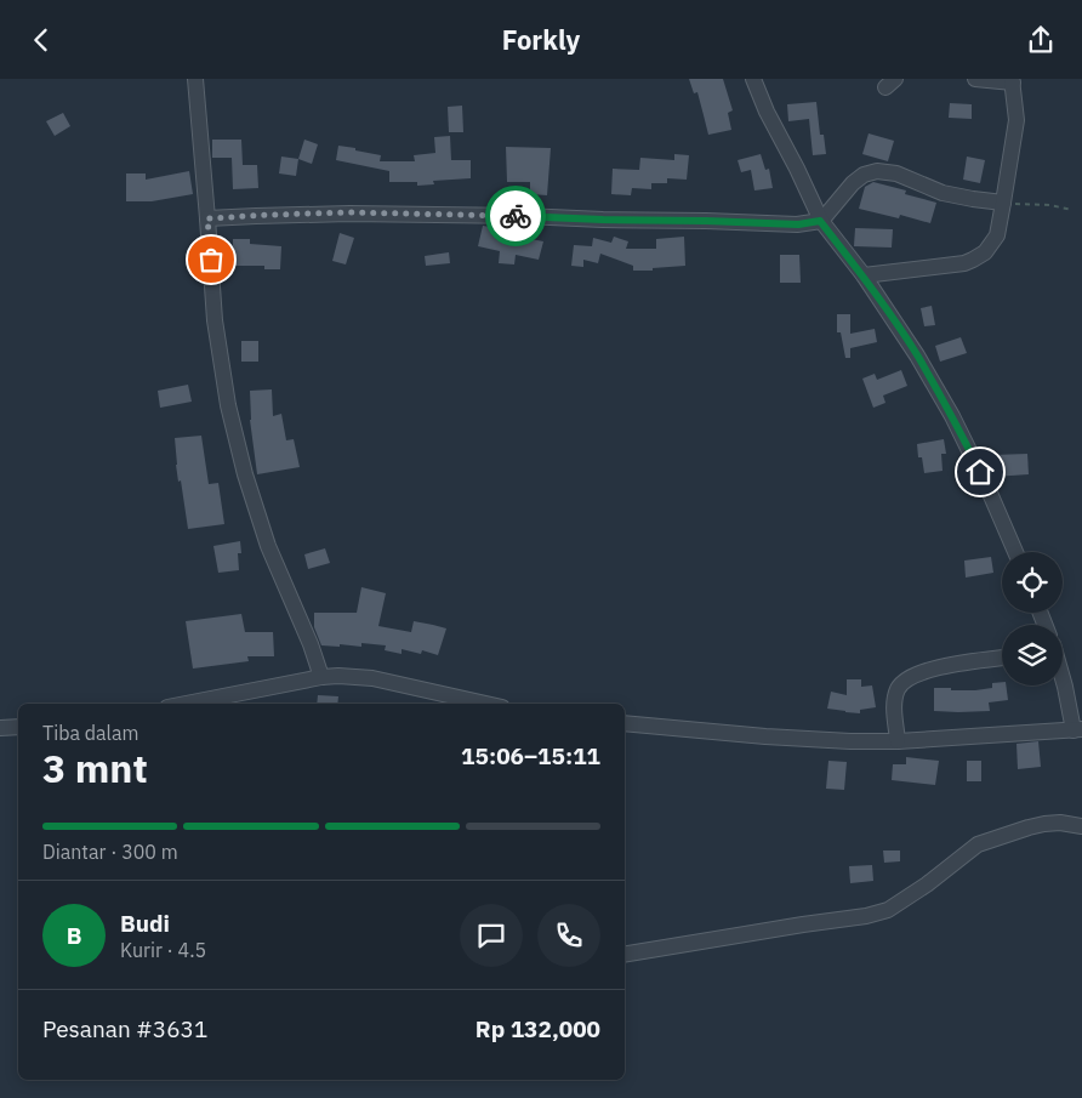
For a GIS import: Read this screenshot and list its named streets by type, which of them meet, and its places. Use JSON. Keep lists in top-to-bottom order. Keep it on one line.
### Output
{"page":{"header":"Forkly","heading":["3 mnt","Tiba dalam","15:06–15:11"],"panel":["Budi","Kurir · 4.5","Pesanan #3631","Rp 132,000"],"bar":"Diantar · 300 m","round":"B"}}
